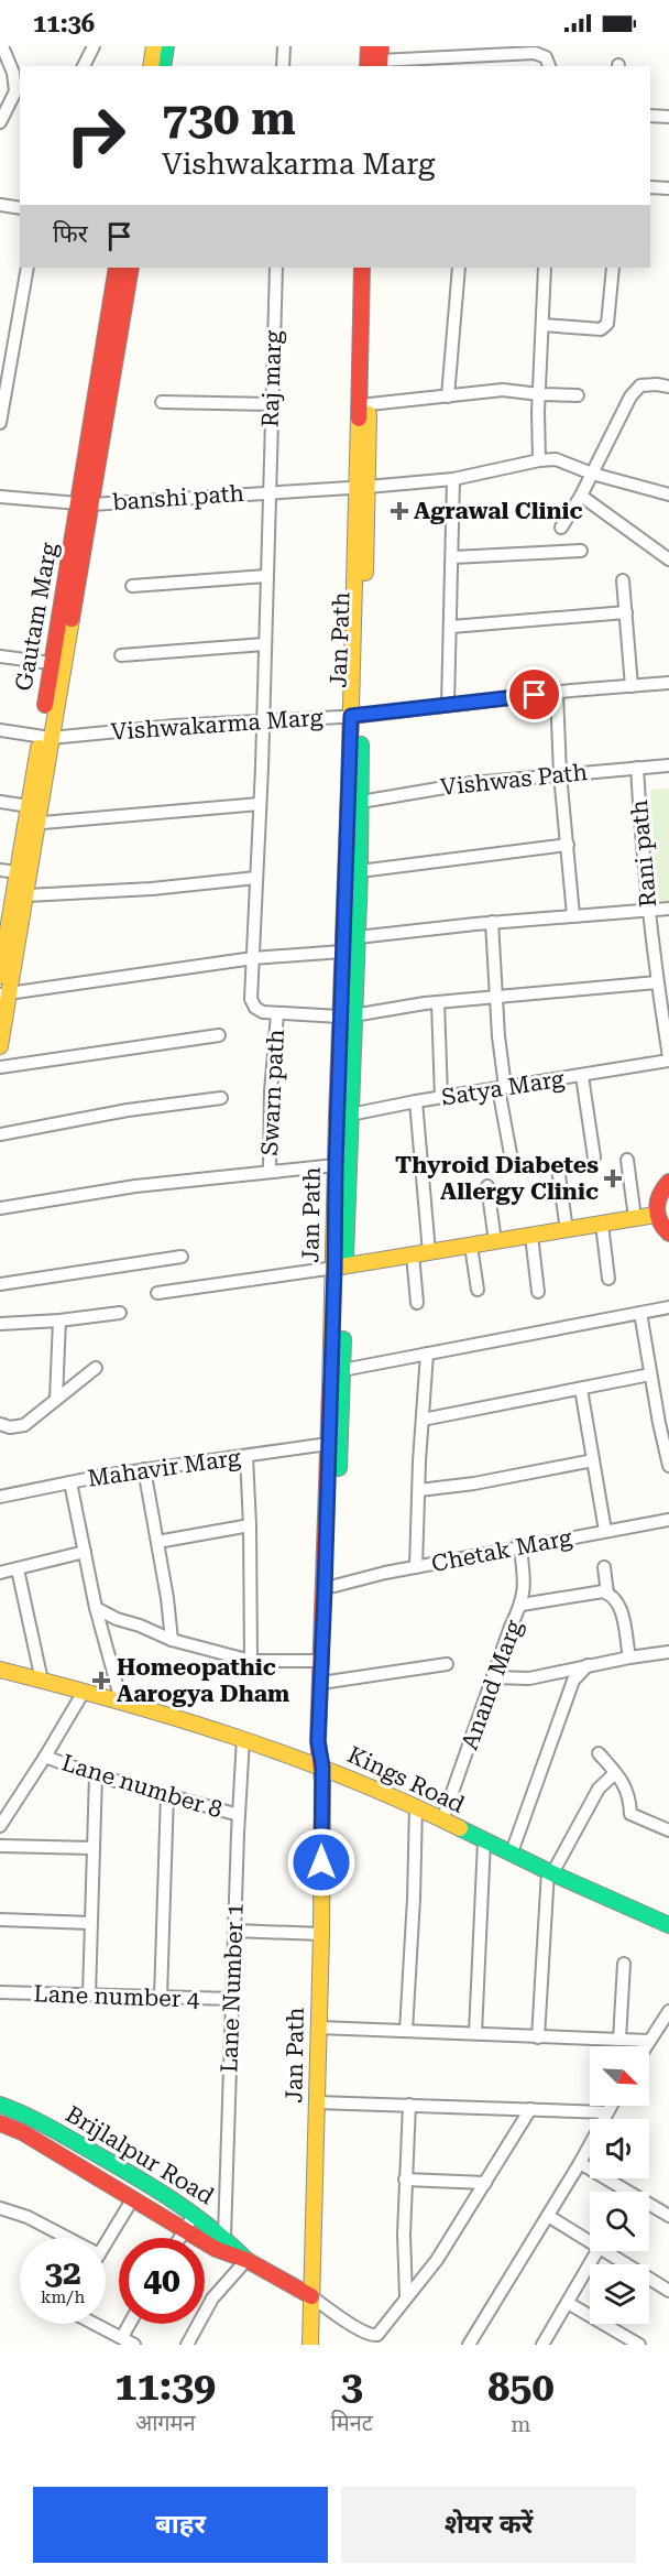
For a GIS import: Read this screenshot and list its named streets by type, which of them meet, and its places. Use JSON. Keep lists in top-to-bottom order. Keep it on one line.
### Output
{"streets":{"street":["Raj marg","banshi path","Gautam Marg","Jan Path","Vishwakarma Marg","Vishwas Path","Rani path","Satya Marg","Swarn path","Mahavir Marg","Chetak Marg","Anand Marg","Kings Road","Lane number 8","Lane Number 1","Lane number 4","Brijlalpur Road"]},"crossings":[["Raj marg","banshi path"],["Raj marg","Vishwakarma Marg"],["Raj marg","Swarn path"],["banshi path","Gautam Marg"],["banshi path","Jan Path"],["Gautam Marg","Vishwakarma Marg"],["Jan Path","Vishwakarma Marg"],["Jan Path","Vishwas Path"],["Jan Path","Satya Marg"],["Jan Path","Mahavir Marg"],["Jan Path","Chetak Marg"],["Jan Path","Kings Road"],["Jan Path","Brijlalpur Road"],["Vishwas Path","Rani path"],["Rani path","Satya Marg"],["Chetak Marg","Anand Marg"],["Anand Marg","Kings Road"],["Kings Road","Lane Number 1"],["Lane number 8","Lane Number 1"],["Lane Number 1","Lane number 4"],["Lane Number 1","Brijlalpur Road"]],"places":{"health":["Agrawal Clinic","Thyroid Diabetes Allergy Clinic","Homeopathic Aarogya Dham"]},"north":"bottom right","page":{"status":"11:36","turn":["730 m","Vishwakarma Marg"],"then":"फिर","speed":"32 km/h","limit":"40","eta":["11:39","आगमन","3","मिनट","850","m"],"buttons":["बाहर","शेयर करें"]}}
